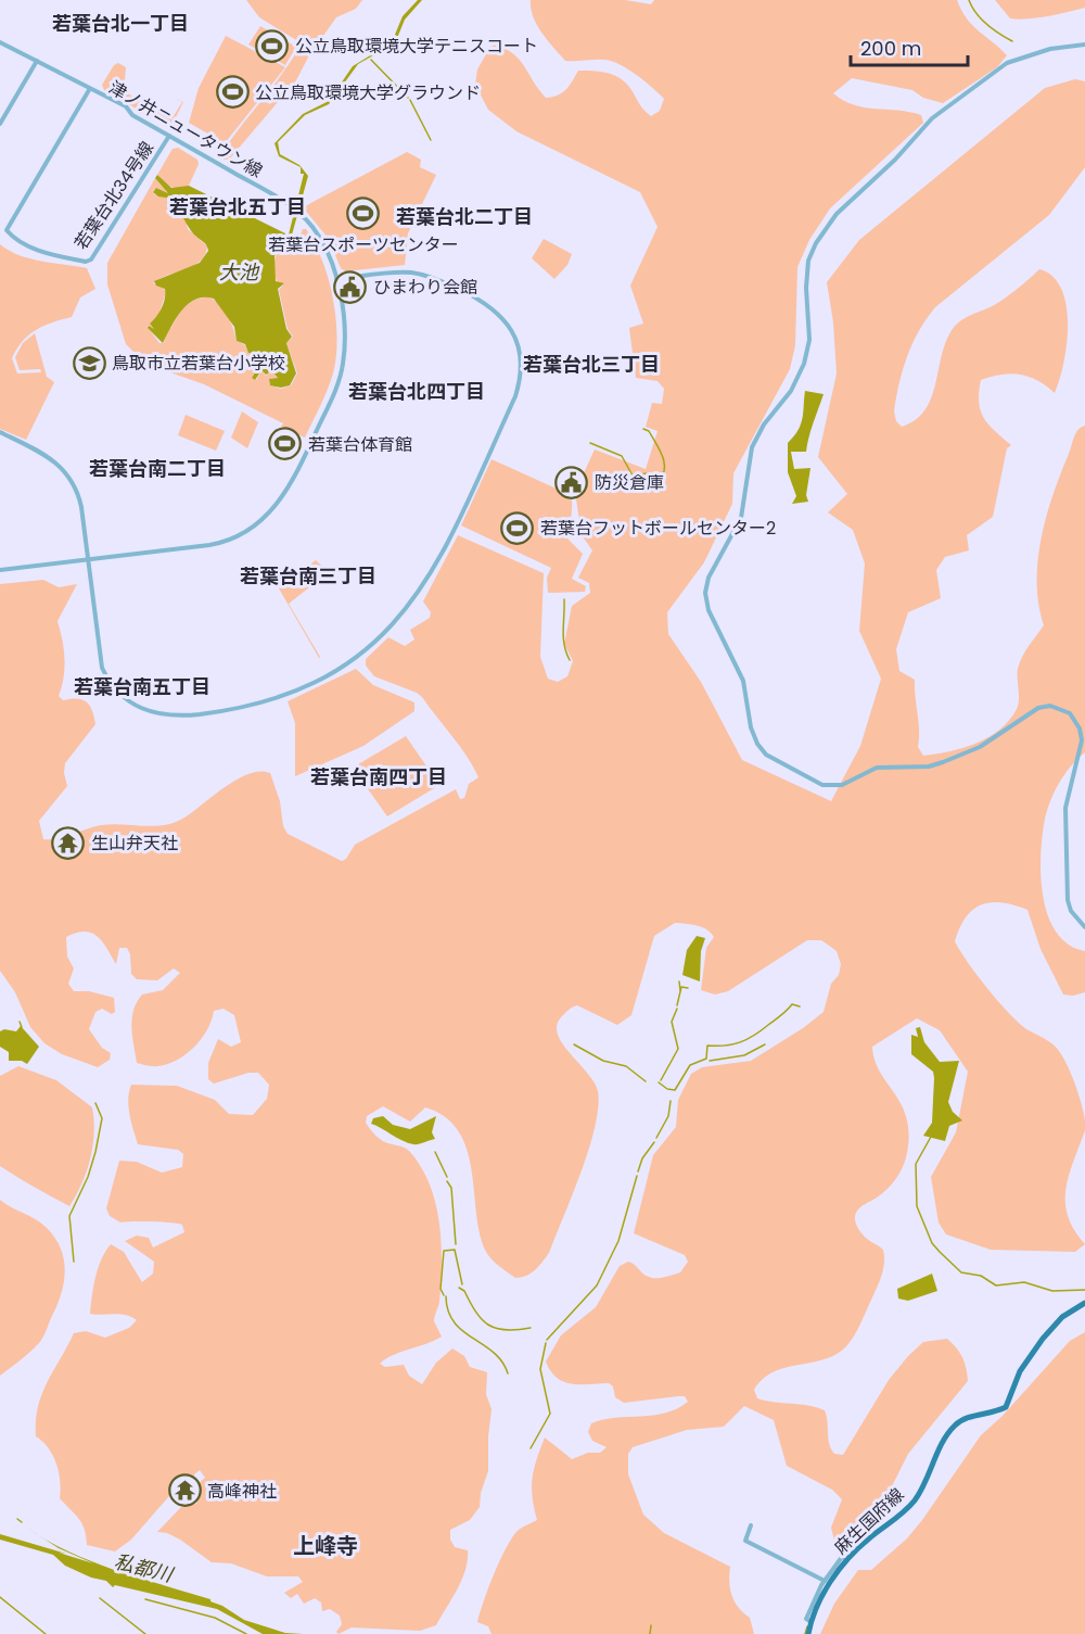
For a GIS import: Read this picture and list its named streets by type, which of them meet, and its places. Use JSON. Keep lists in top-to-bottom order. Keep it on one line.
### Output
{"streets":{"main road":["麻生国府線"],"street":["津ノ井ニュータウン線","若葉台北34号線"]},"crossings":[["津ノ井ニュータウン線","若葉台北34号線"]],"districts":["若葉台北一丁目","若葉台北五丁目","若葉台北二丁目","若葉台北三丁目","若葉台北四丁目","若葉台南二丁目","若葉台南三丁目","若葉台南五丁目","若葉台南四丁目","上峰寺"],"water":["大池","私都川"],"places":{"sports":["公立鳥取環境大学テニスコート","公立鳥取環境大学グラウンド","若葉台スポーツセンター","若葉台体育館","若葉台フットボールセンター2"],"public building":["ひまわり会館","防災倉庫"],"school or university":["鳥取市立若葉台小学校"],"temple":["生山弁天社","高峰神社"]},"scale_bar":"200 m"}
